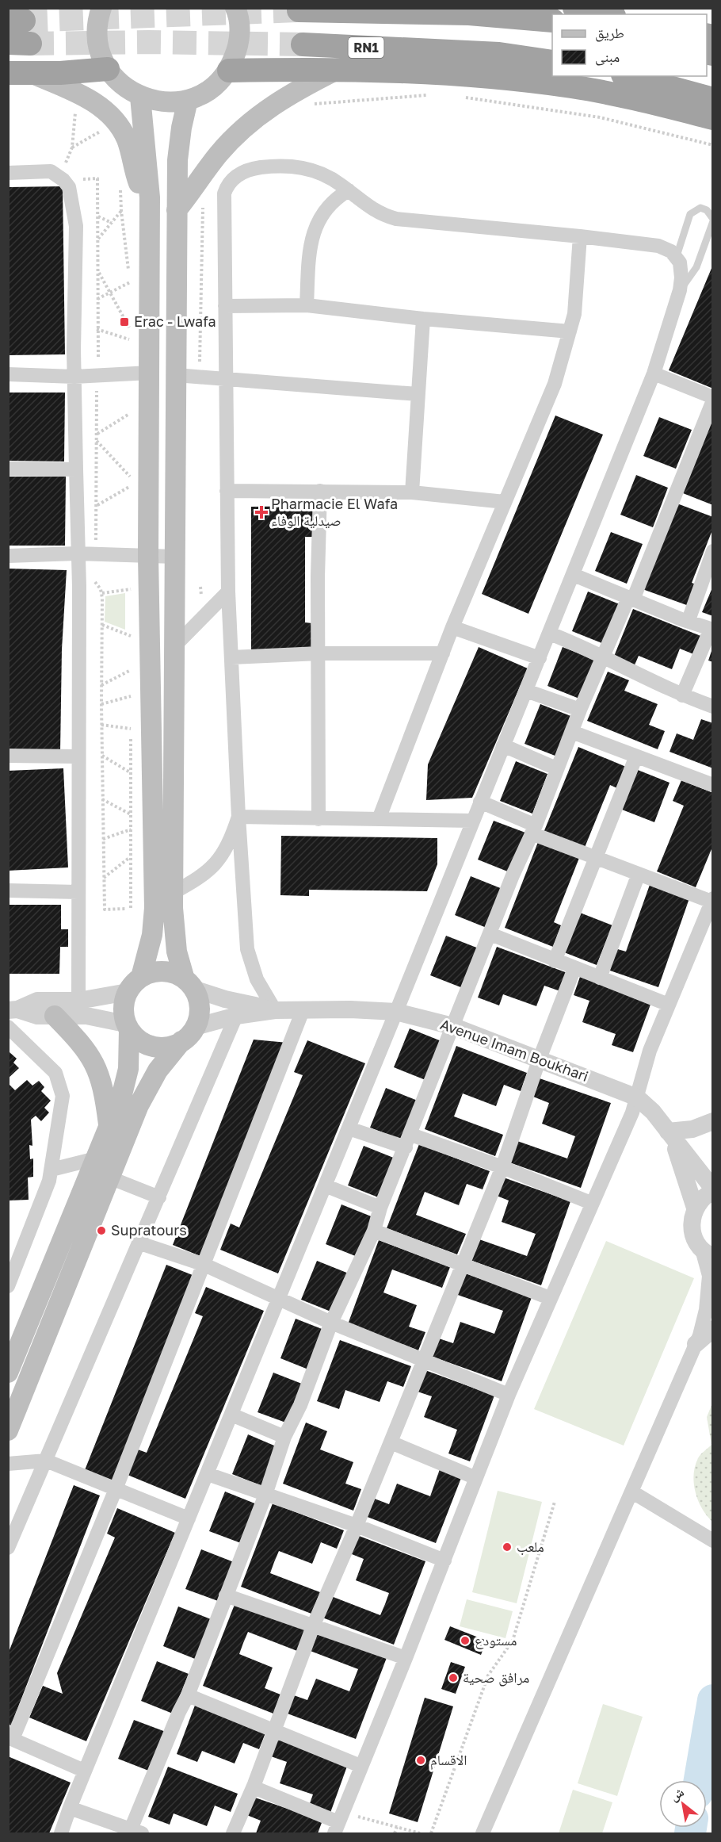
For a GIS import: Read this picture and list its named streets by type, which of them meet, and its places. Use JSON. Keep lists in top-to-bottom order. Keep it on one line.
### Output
{"streets":{"highway":["RN1"],"street":["Avenue Imam Boukhari"]},"places":{"transit":["Erac - Lwafa"],"health":["Pharmacie El Wafa صيدلية الوفاء"],"other":["Supratours","ملعب","مستودع","مرافق صحية","الاقسام"]},"legend":["طريق","مبنى"],"north":"top left"}
